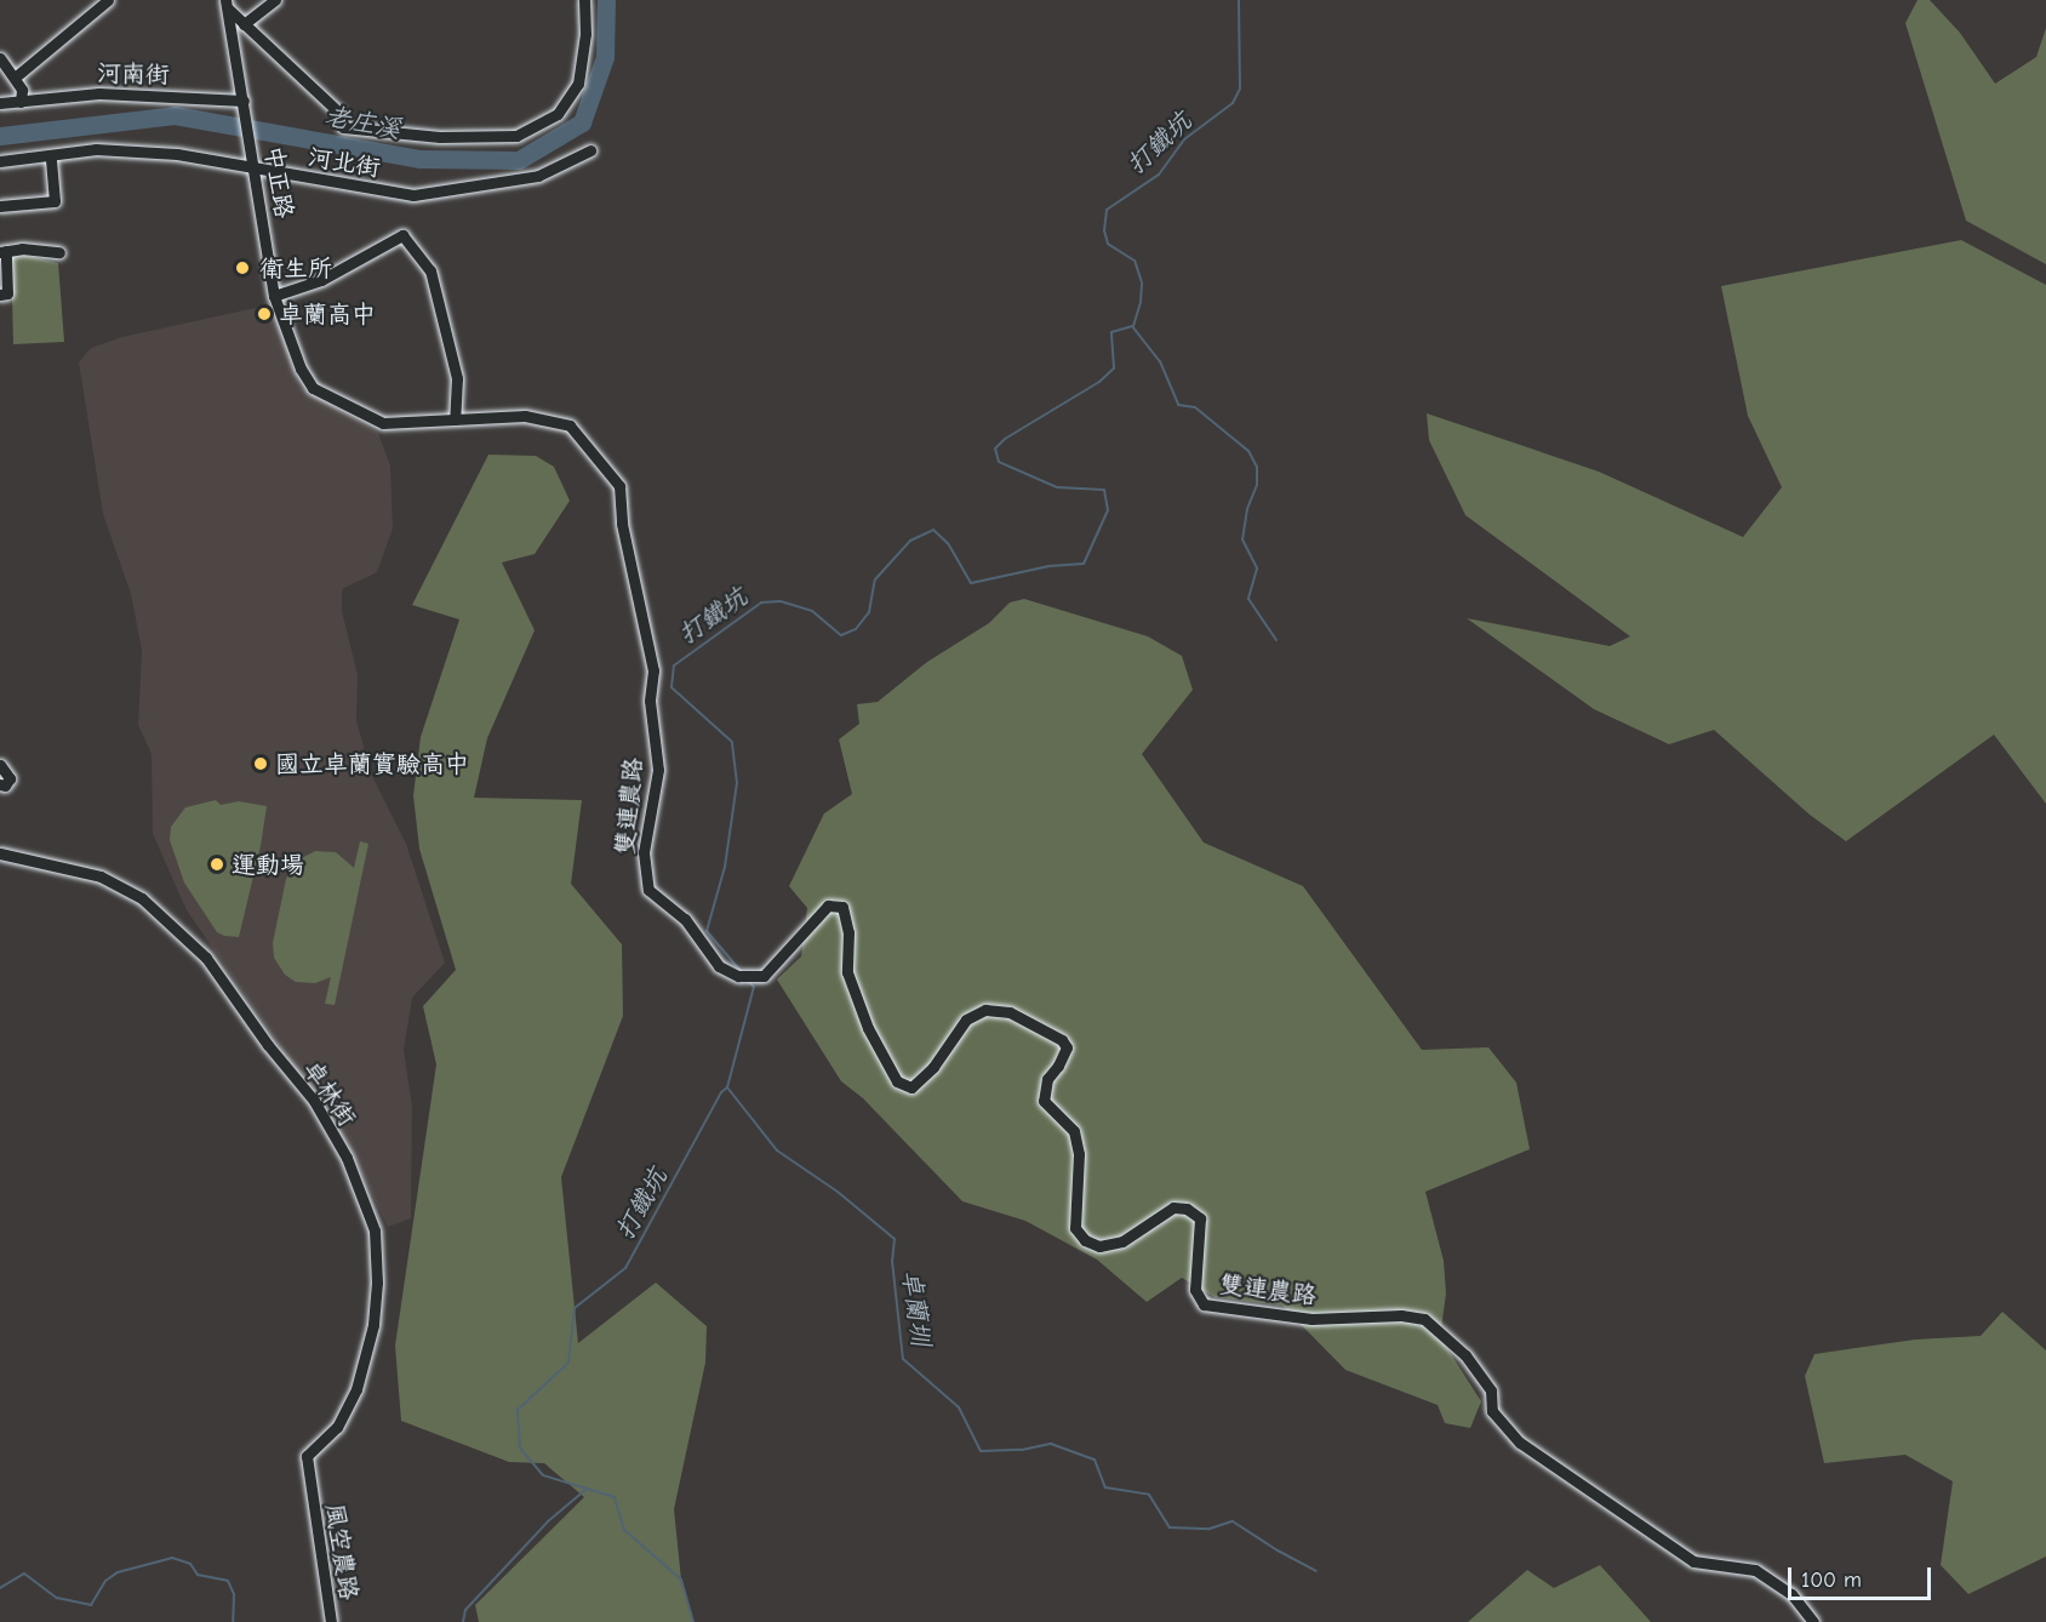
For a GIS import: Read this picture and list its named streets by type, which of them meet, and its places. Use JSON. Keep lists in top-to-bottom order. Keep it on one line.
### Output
{"streets":{"street":["河南街","河北街","中正路","雙連農路","卓林街","風空農路"]},"crossings":[["河南街","中正路"],["河北街","中正路"],["中正路","雙連農路"],["卓林街","風空農路"]],"water":["老庄溪","打鐵坑","卓蘭圳"],"places":["衛生所","卓蘭高中","國立卓蘭實驗高中","運動場"],"scale_bar":"100 m"}
